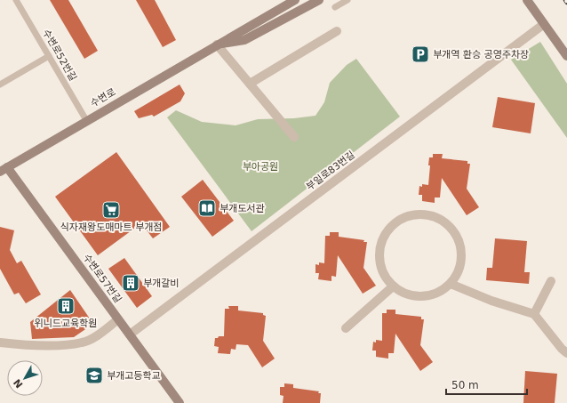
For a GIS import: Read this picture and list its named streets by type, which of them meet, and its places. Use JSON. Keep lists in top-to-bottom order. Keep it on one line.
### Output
{"streets":{"street":["수변로","부일로83번길","수변로57번길"],"lane":["수변로52번길"]},"crossings":[["수변로52번길","수변로"],["수변로","수변로57번길"],["부일로83번길","수변로57번길"]],"parks":["부아공원"],"places":{"parking":["부개역 환승 공영주차장"],"library":["부개도서관"],"supermarket":["식자재왕도매마트 부개점"],"building":["부개갈비","위니드교육학원"],"school or university":["부개고등학교"]},"scale_bar":"50 m","north":"bottom left"}
